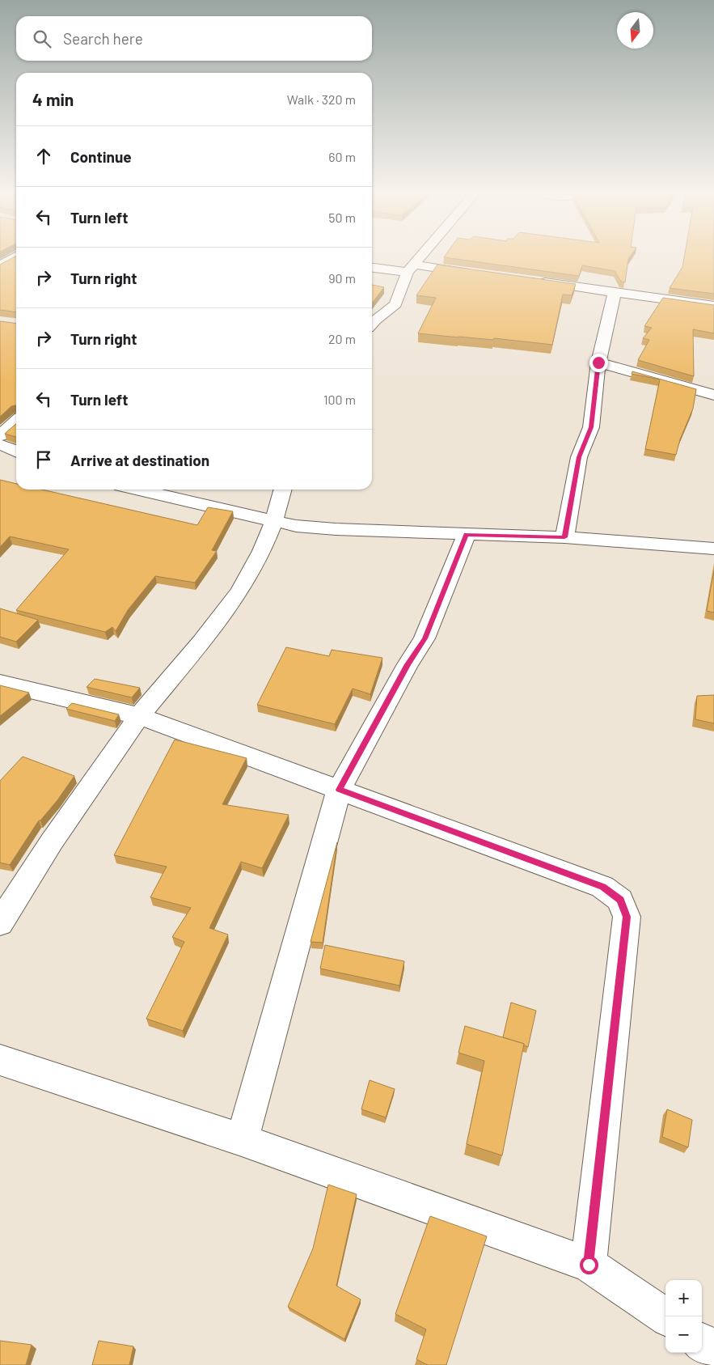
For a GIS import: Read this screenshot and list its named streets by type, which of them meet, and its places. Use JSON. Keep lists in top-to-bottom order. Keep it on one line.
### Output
{"north":"bottom","page":{"search":"Search here","heading":["4 min","Walk · 320 m"],"list":[["Continue","60 m"],["Turn left","50 m"],["Turn right","90 m"],["Turn right","20 m"],["Turn left","100 m"],"Arrive at destination"],"map_buttons":["+","−"]}}
